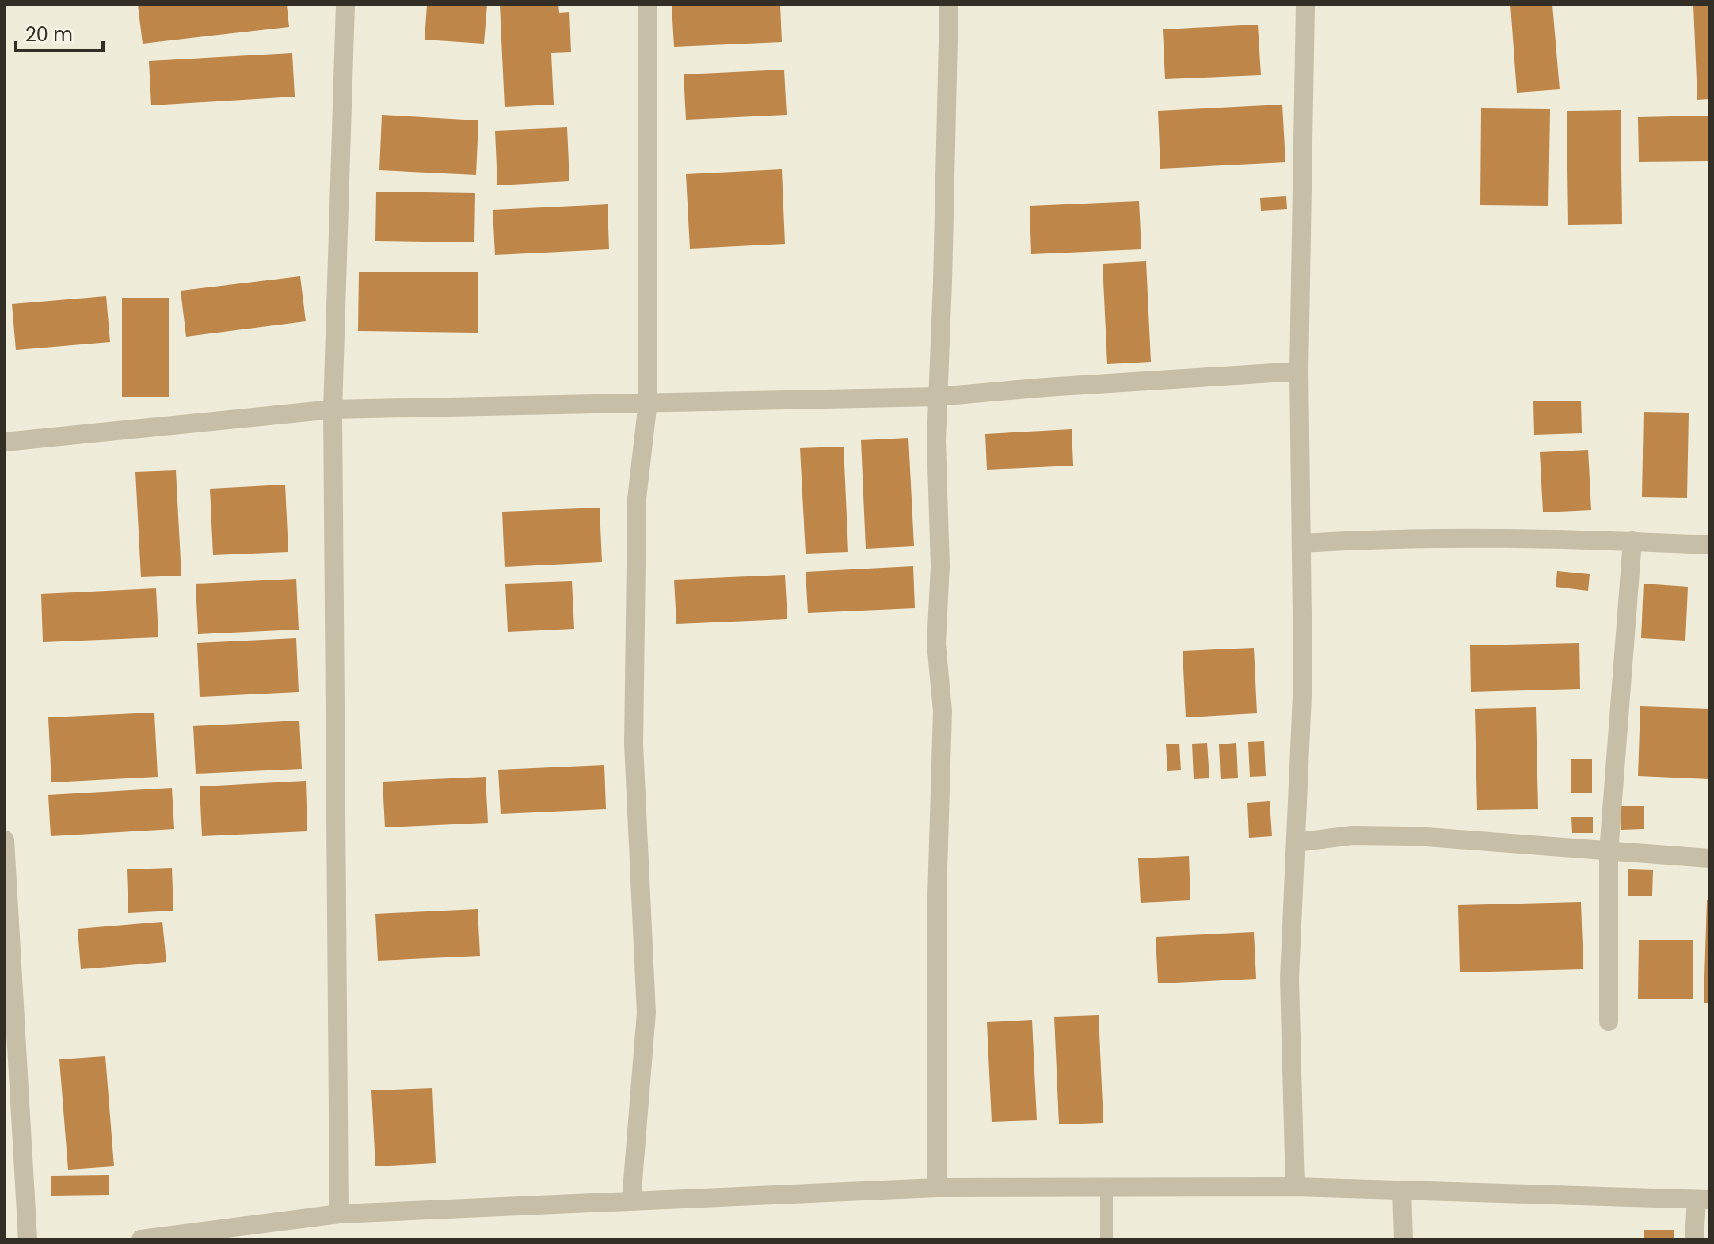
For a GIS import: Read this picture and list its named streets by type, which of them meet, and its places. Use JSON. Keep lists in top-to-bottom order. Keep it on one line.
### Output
{"scale_bar":"20 m"}
